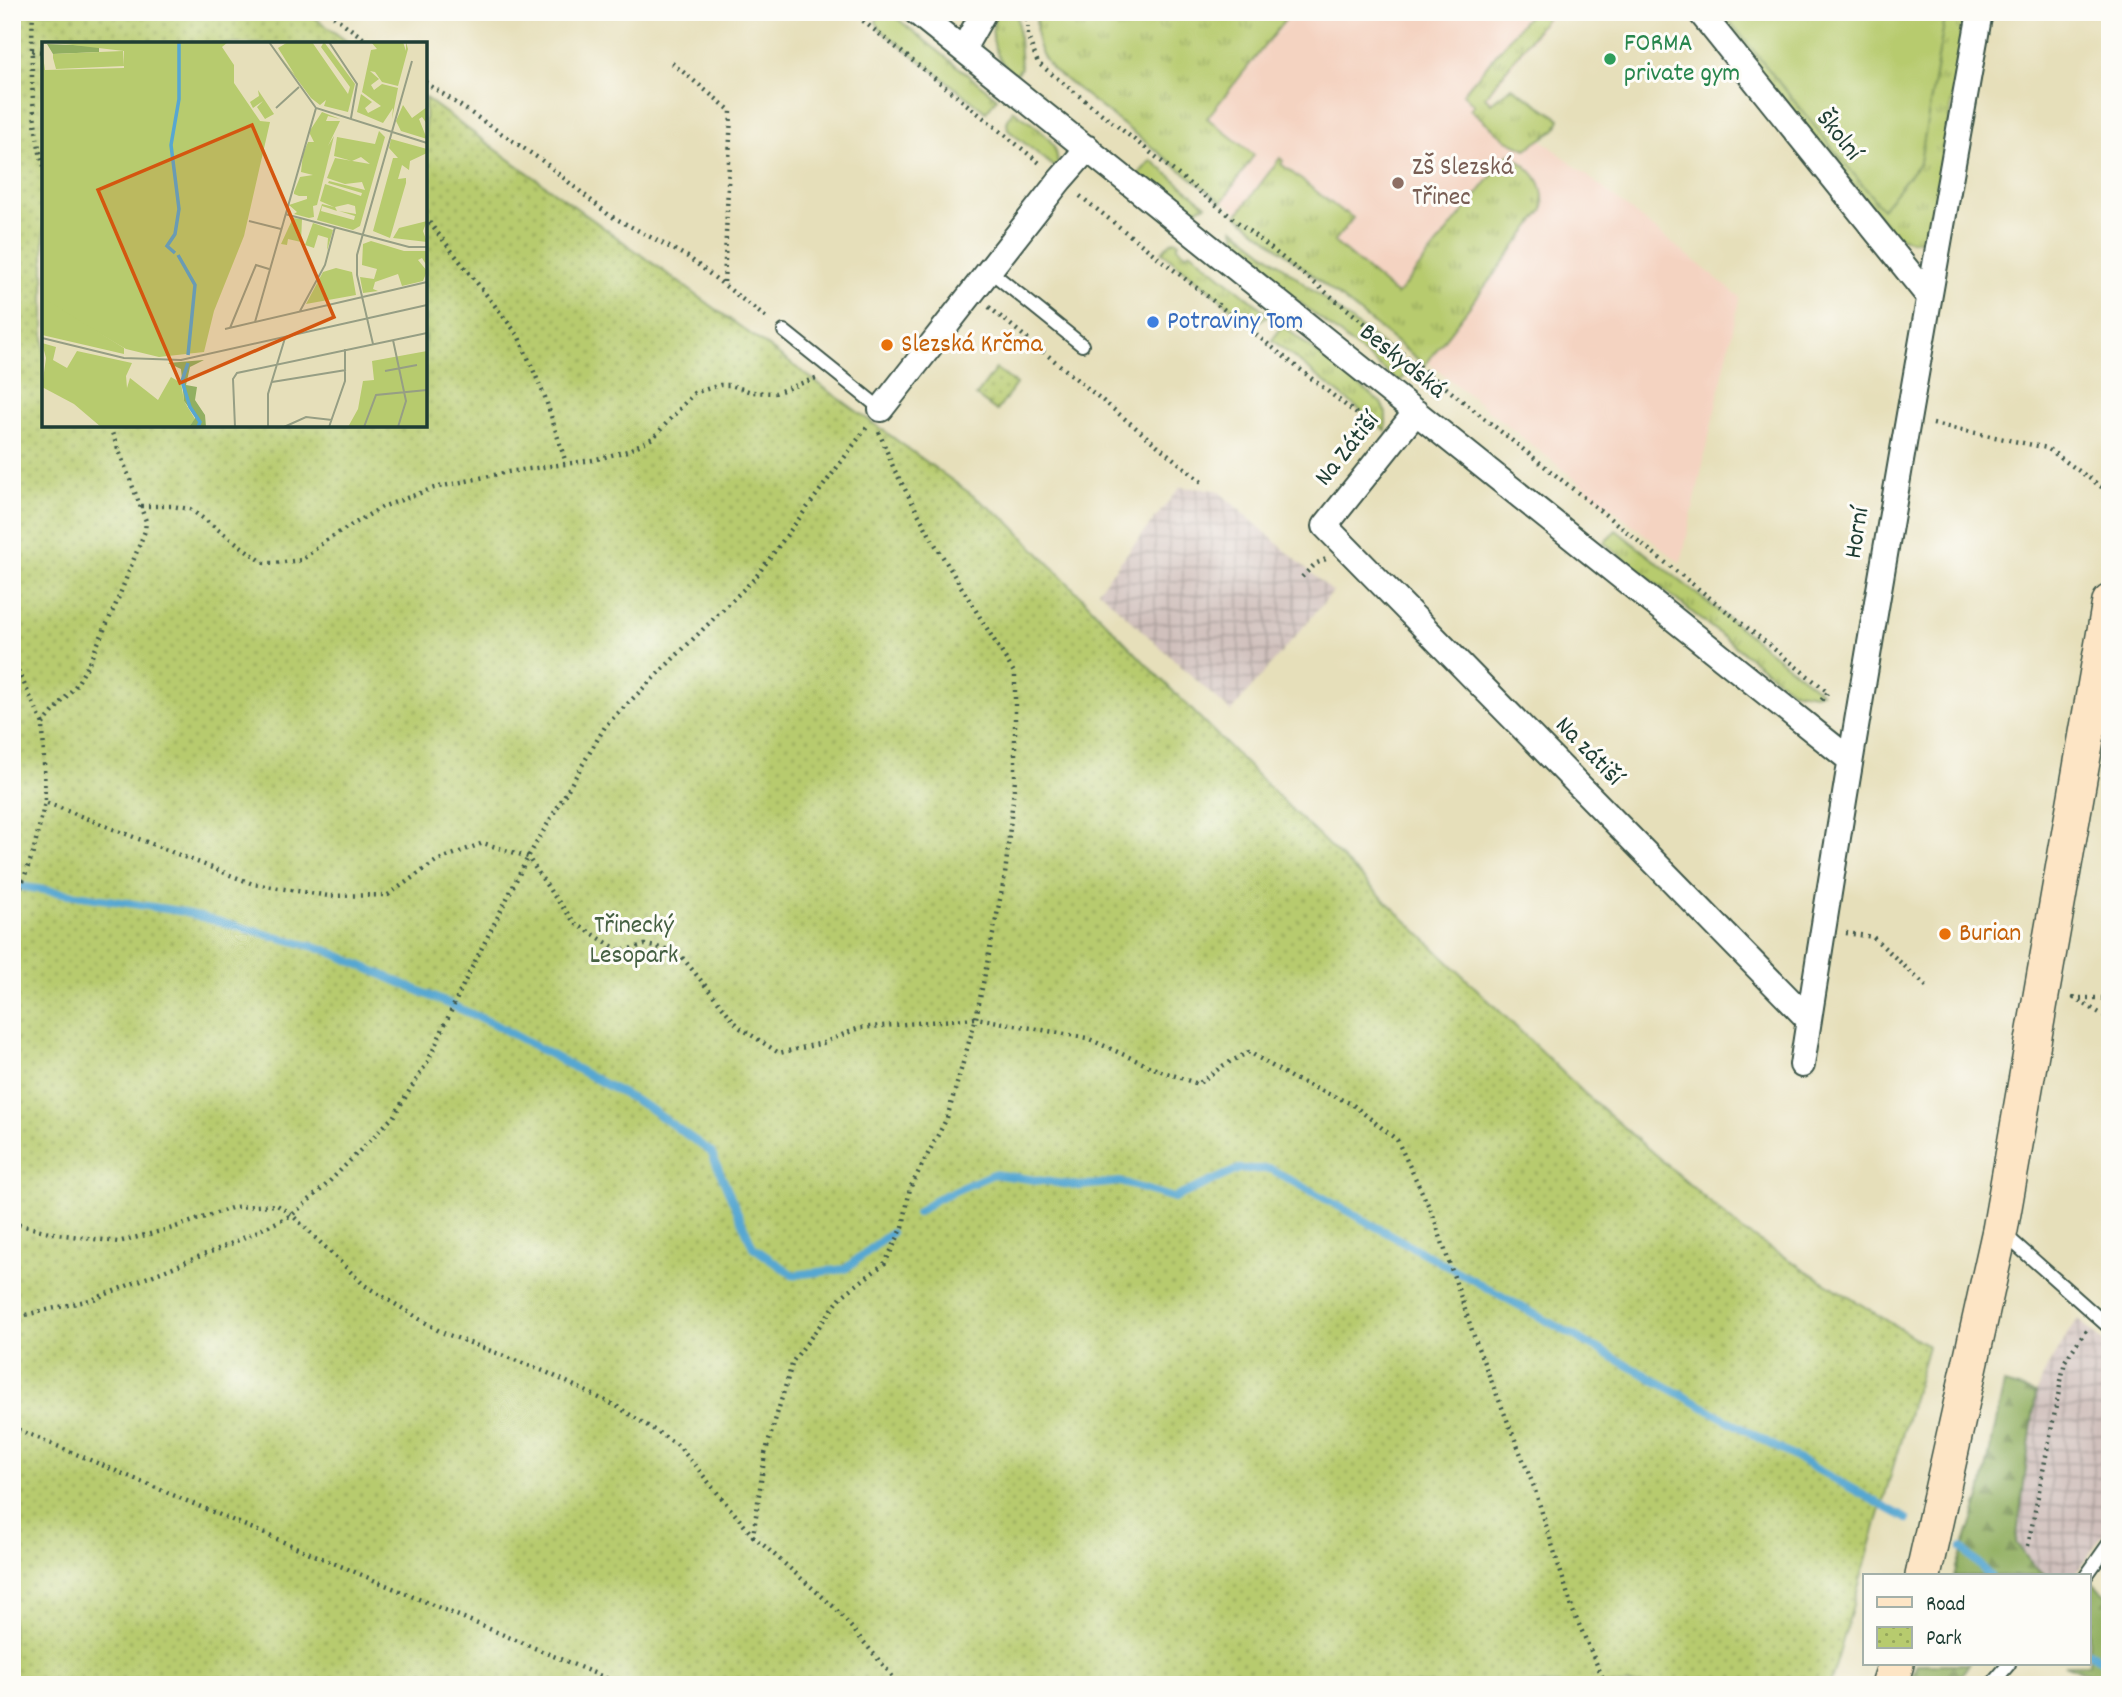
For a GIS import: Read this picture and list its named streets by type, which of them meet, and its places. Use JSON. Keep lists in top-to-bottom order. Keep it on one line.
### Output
{"streets":{"street":["Školní","Beskydská","Na Zátiší","Horní","Na zátiší"]},"crossings":[["Školní","Horní"],["Beskydská","Na Zátiší"],["Beskydská","Horní"],["Na Zátiší","Na zátiší"],["Horní","Na zátiší"]],"parks":["Třinecký Lesopark"],"places":["FORMA private gym","ZŠ Slezská Třinec","Potraviny Tom","Slezská Krčma","Burian"],"legend":["Road","Park"]}
